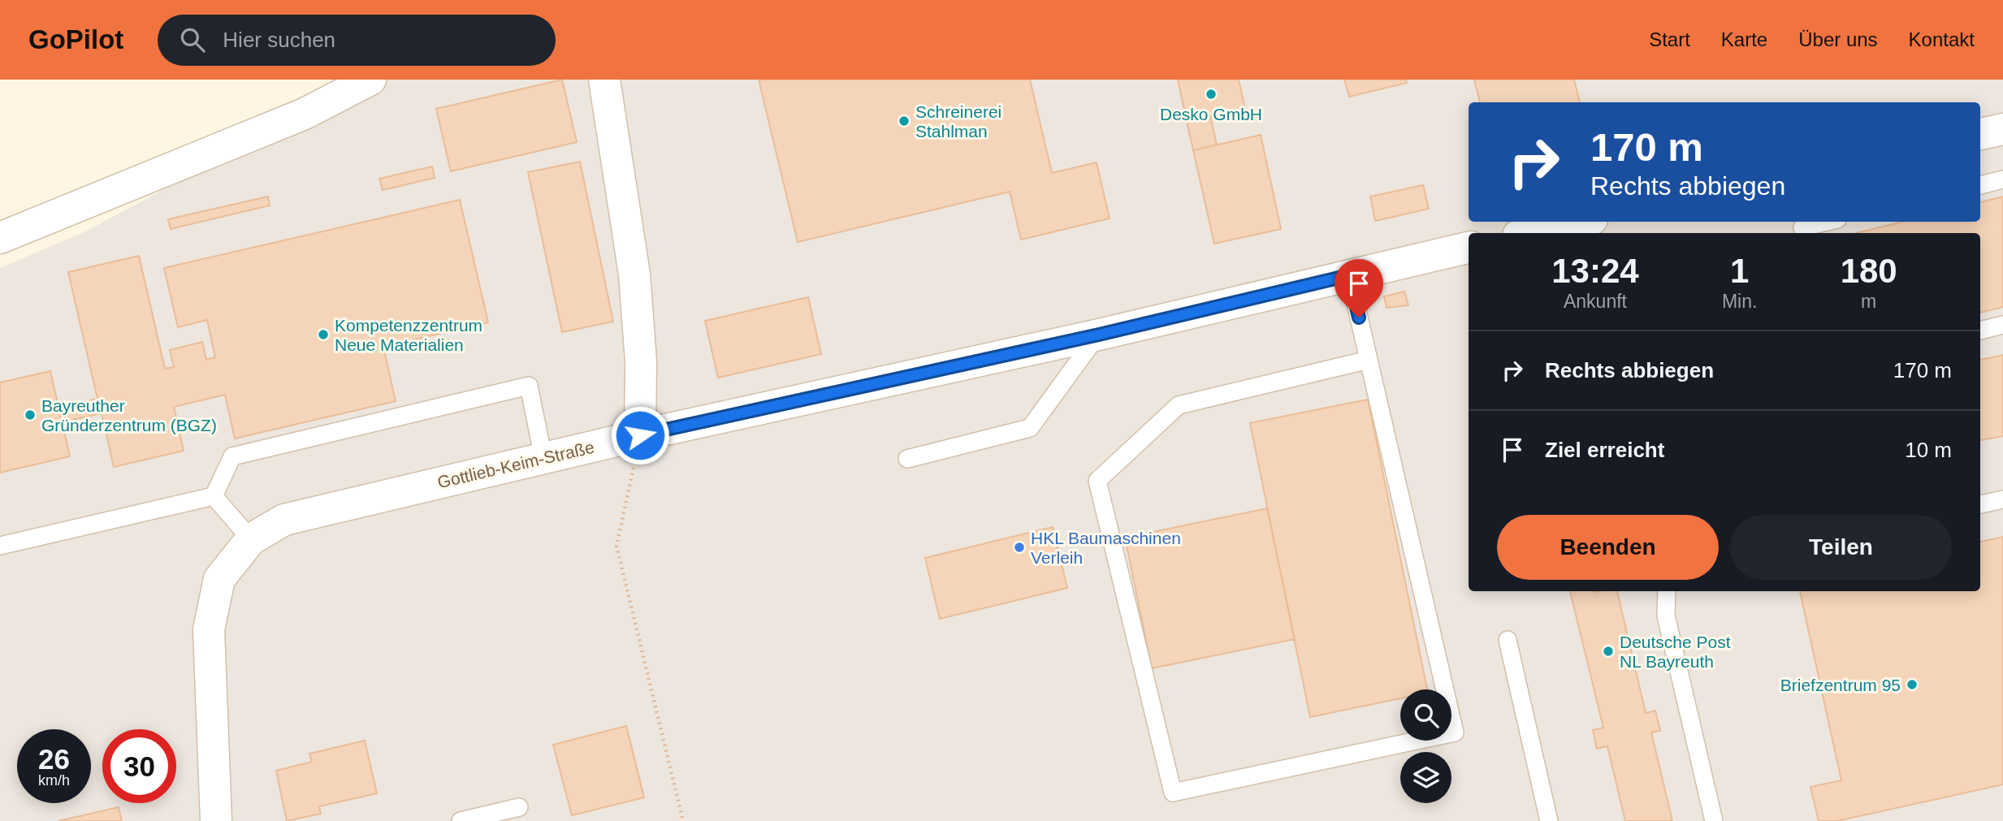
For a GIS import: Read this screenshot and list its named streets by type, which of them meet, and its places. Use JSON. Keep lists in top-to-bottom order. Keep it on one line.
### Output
{"streets":{"street":["Gottlieb-Keim-Straße"]},"places":["Desko GmbH","Schreinerei Stahlman","Kompetenzzentrum Neue Materialien","Bayreuther Gründerzentrum (BGZ)","HKL Baumaschinen Verleih","Deutsche Post NL Bayreuth","Briefzentrum 95"],"page":{"header":"GoPilot","search":"Hier suchen","nav":["Start","Karte","Über uns","Kontakt"],"turn":["170 m","Rechts abbiegen"],"eta":["13:24","Ankunft","1","Min.","180","m"],"list":[{"name":"Rechts abbiegen","value":"170 m"},{"name":"Ziel erreicht","value":"10 m"}],"buttons":["Beenden","Teilen"],"speed":"26 km/h","limit":"30"}}
